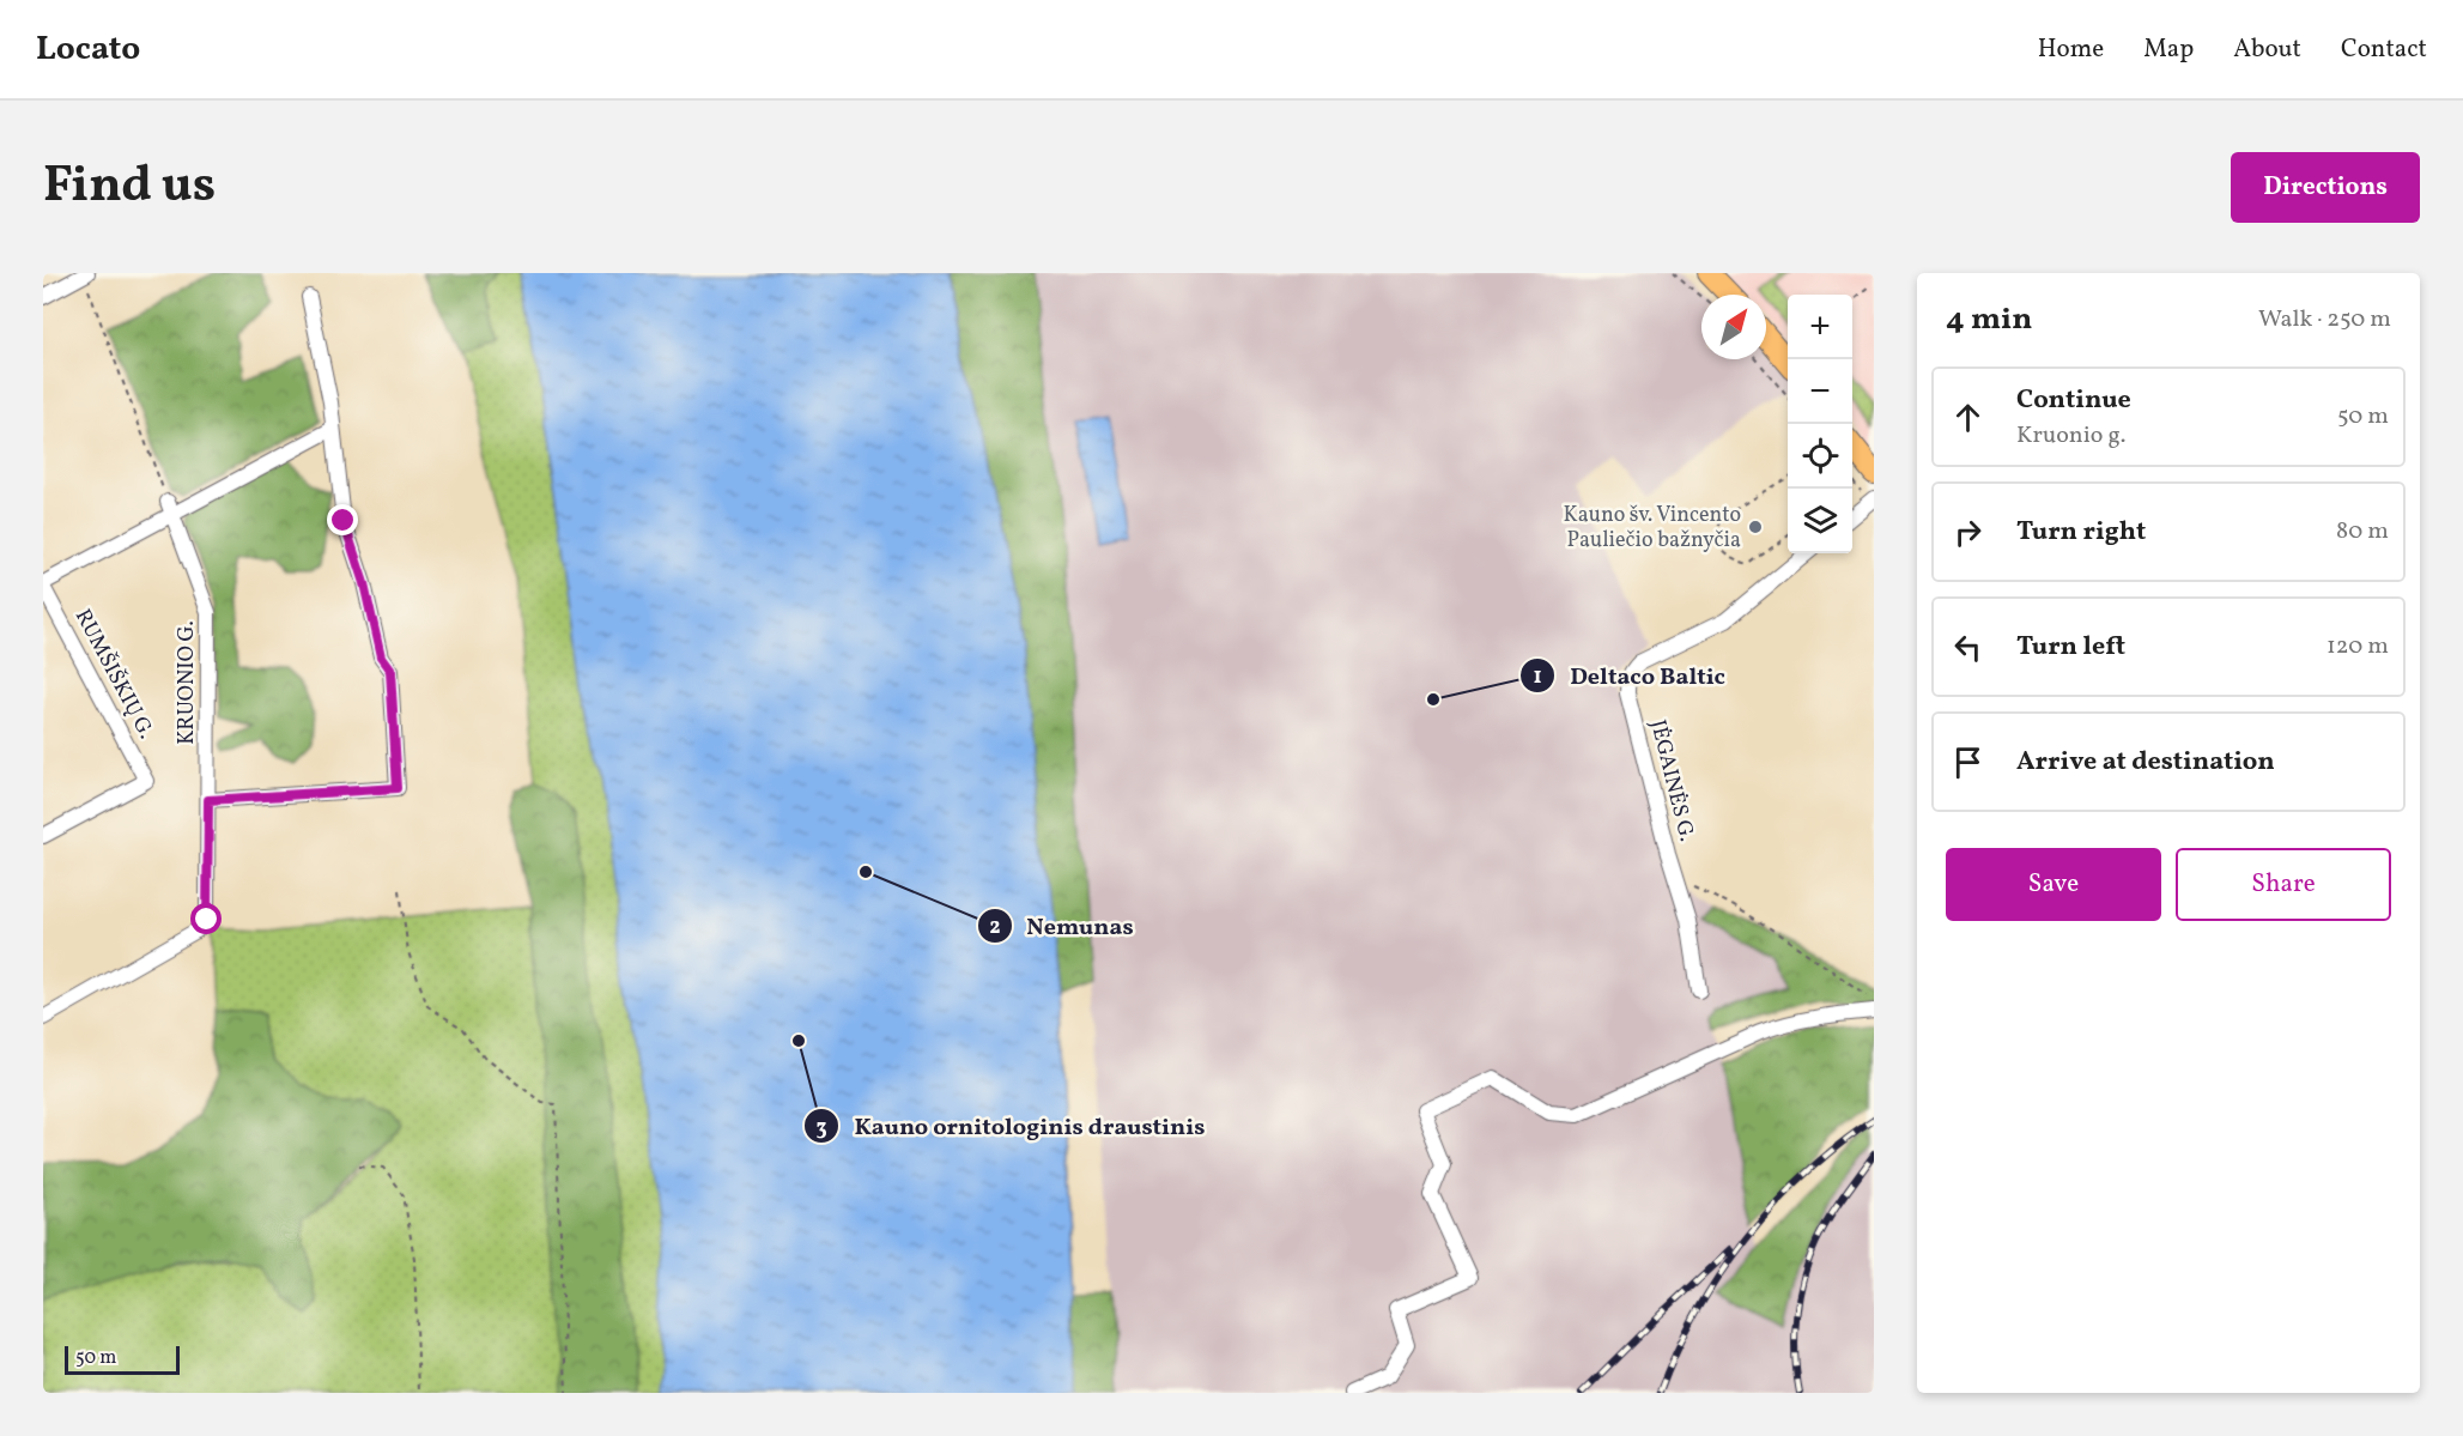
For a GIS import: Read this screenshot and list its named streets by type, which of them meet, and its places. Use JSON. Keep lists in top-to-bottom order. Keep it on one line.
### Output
{"streets":{"street":["RUMŠIŠKIŲ G.","KRUONIO G.","JĖGAINĖS G."]},"places":["Kauno šv. Vincento Pauliečio bažnyčia","Deltaco Baltic","Nemunas","Kauno ornitologinis draustinis"],"scale_bar":"50 m","north":"top right","page":{"header":"Locato","nav":["Home","Map","About","Contact"],"title":"Find us","buttons":["Directions",["Save","Share"]],"heading":["4 min","Walk · 250 m"],"map_buttons":["+","−"],"list":[["Continue","Kruonio g.","50 m"],["Turn right","80 m"],["Turn left","120 m"],"Arrive at destination"],"scale":"50 m"}}
